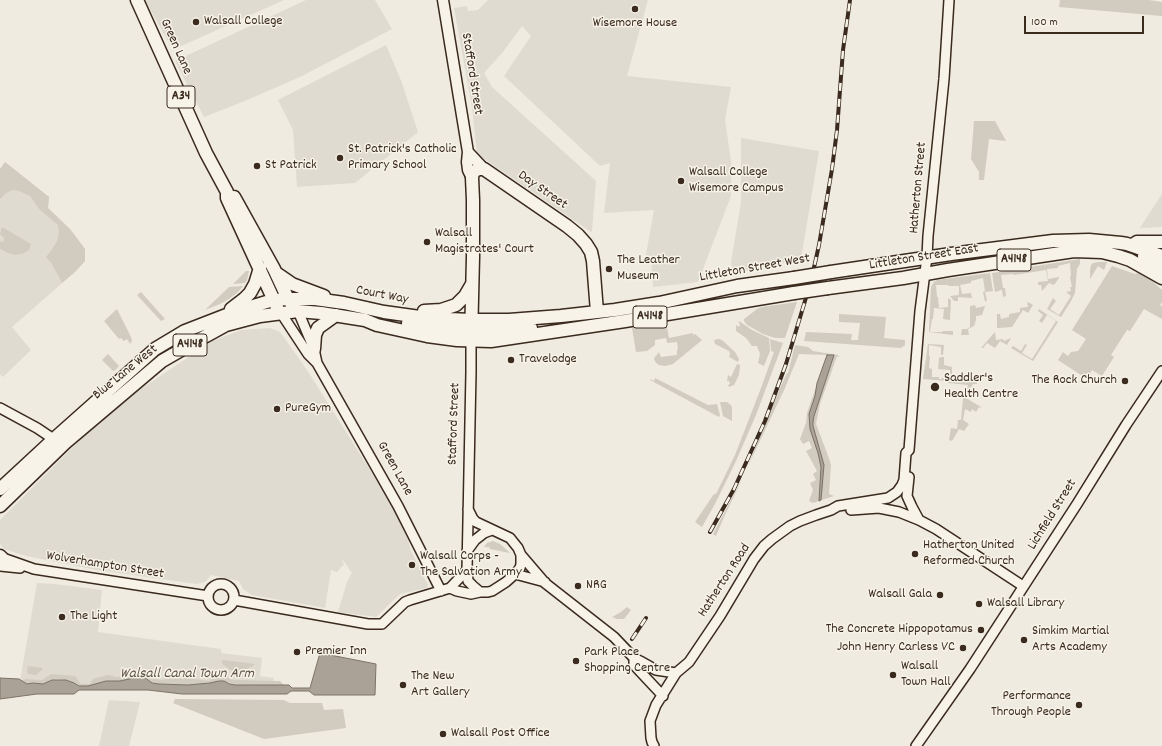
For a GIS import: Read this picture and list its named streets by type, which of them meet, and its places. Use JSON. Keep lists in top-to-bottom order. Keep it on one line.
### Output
{"streets":{"highway":["Green Lane","Stafford Street","A34","Day Street","Littleton Street East","A4148","Littleton Street West","Court Way","Blue Lane West"],"street":["Hatherton Street","Lichfield Street","Wolverhampton Street","Hatherton Road"]},"crossings":[["Green Lane","Court Way"],["Green Lane","Blue Lane West"],["Stafford Street","Day Street"],["Stafford Street","Littleton Street West"],["Stafford Street","Court Way"],["Hatherton Street","Littleton Street East"],["Hatherton Street","Hatherton Road"],["Day Street","Littleton Street West"],["Littleton Street East","Littleton Street West"],["Littleton Street West","Court Way"],["Court Way","Blue Lane West"],["Lichfield Street","Hatherton Road"]],"water":["Walsall Canal Town Arm"],"places":["Wisemore House","Walsall College","St. Patrick's Catholic Primary School","St Patrick","Walsall College Wisemore Campus","Walsall Magistrates' Court","The Leather Museum","Travelodge","The Rock Church","Saddler's Health Centre","PureGym","Hatherton United Reformed Church","Walsall Corps - The Salvation Army","NRG","Walsall Gala","Walsall Library","The Light","The Concrete Hippopotamus","Simkim Martial Arts Academy","John Henry Carless VC","Premier Inn","Park Place Shopping Centre","Walsall Town Hall","The New Art Gallery","Performance Through People","Walsall Post Office"],"scale_bar":"100 m"}
